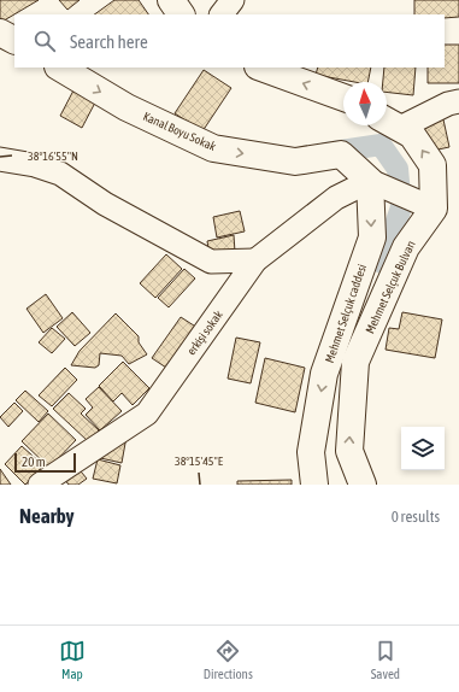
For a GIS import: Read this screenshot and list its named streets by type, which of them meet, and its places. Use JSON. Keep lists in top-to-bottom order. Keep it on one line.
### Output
{"streets":{"main road":["Kanal Boyu Sokak","Mehmet Selçuk Bulvarı","Mehmet Selçuk caddesi"],"street":["erkişi sokak"]},"crossings":[["Kanal Boyu Sokak","Mehmet Selçuk caddesi"],["Kanal Boyu Sokak","erkişi sokak"],["Mehmet Selçuk caddesi","erkişi sokak"]],"one_way":["Kanal Boyu Sokak","Mehmet Selçuk Bulvarı","Mehmet Selçuk caddesi"],"scale_bar":"20 m","north":"top","page":{"search":"Search here","scale":"20 m","heading":["Nearby","0 results"],"nav":["Map","Directions","Saved"]},"coordinates":["38°16'55\"N","38°15'45\"E"]}
